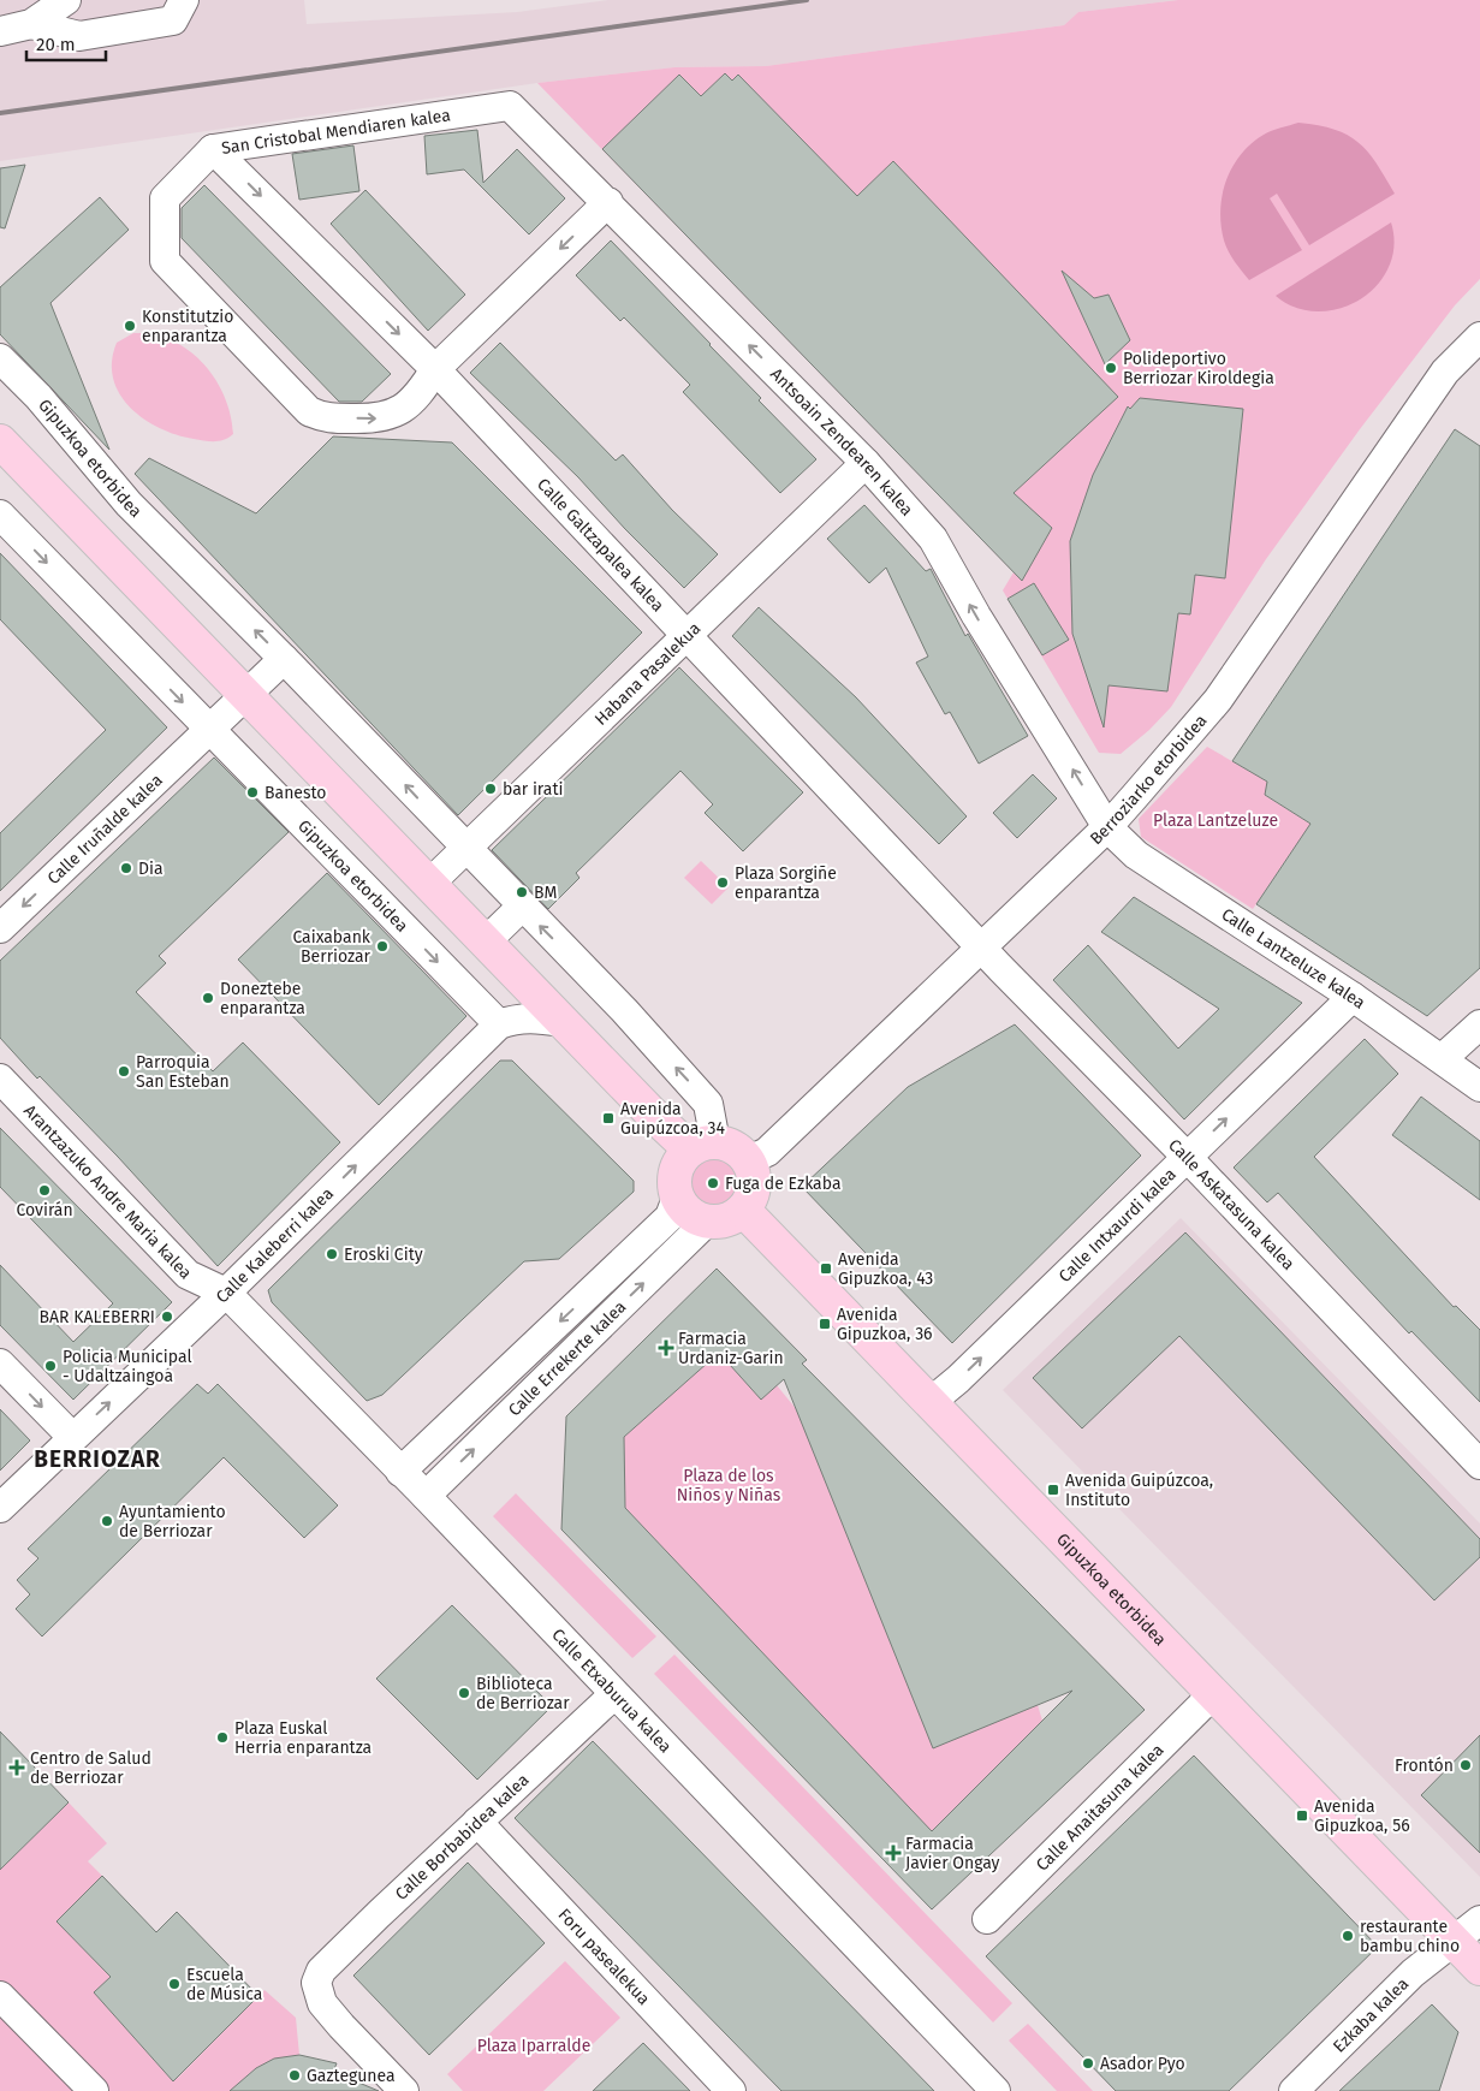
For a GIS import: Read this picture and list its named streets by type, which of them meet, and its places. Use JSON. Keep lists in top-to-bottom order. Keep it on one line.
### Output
{"streets":{"main road":["Gipuzkoa etorbidea"],"street":["San Cristobal Mendiaren kalea","Antsoain Zendearen kalea","Calle Galtzapalea kalea","Habana Pasalekua","Berroziarko etorbidea","Calle Iruñalde kalea","Calle Lantzeluze kalea","Arantzazuko Andre Maria kalea","Calle Askatasuna kalea","Calle Intxaurdi kalea","Calle Kaleberri kalea","Calle Errekerte kalea","Calle Etxaburua kalea","Calle Anaitasuna kalea","Calle Borbabidea kalea","Foru pasealekua","Ezkaba kalea"]},"crossings":[["San Cristobal Mendiaren kalea","Antsoain Zendearen kalea"],["San Cristobal Mendiaren kalea","Calle Galtzapalea kalea"],["Antsoain Zendearen kalea","Habana Pasalekua"],["Antsoain Zendearen kalea","Berroziarko etorbidea"],["Antsoain Zendearen kalea","Calle Lantzeluze kalea"],["Gipuzkoa etorbidea","Habana Pasalekua"],["Gipuzkoa etorbidea","Berroziarko etorbidea"],["Gipuzkoa etorbidea","Calle Iruñalde kalea"],["Gipuzkoa etorbidea","Calle Intxaurdi kalea"],["Gipuzkoa etorbidea","Calle Kaleberri kalea"],["Gipuzkoa etorbidea","Calle Errekerte kalea"],["Gipuzkoa etorbidea","Calle Anaitasuna kalea"],["Gipuzkoa etorbidea","Ezkaba kalea"],["Calle Galtzapalea kalea","Habana Pasalekua"],["Calle Galtzapalea kalea","Berroziarko etorbidea"],["Calle Galtzapalea kalea","Calle Askatasuna kalea"],["Berroziarko etorbidea","Calle Lantzeluze kalea"],["Berroziarko etorbidea","Calle Askatasuna kalea"],["Berroziarko etorbidea","Calle Errekerte kalea"],["Calle Lantzeluze kalea","Calle Intxaurdi kalea"],["Arantzazuko Andre Maria kalea","Calle Kaleberri kalea"],["Arantzazuko Andre Maria kalea","Calle Etxaburua kalea"],["Calle Askatasuna kalea","Calle Intxaurdi kalea"],["Calle Kaleberri kalea","Calle Etxaburua kalea"],["Calle Errekerte kalea","Calle Etxaburua kalea"],["Calle Etxaburua kalea","Calle Borbabidea kalea"],["Calle Borbabidea kalea","Foru pasealekua"]],"one_way":["Antsoain Zendearen kalea","Calle Iruñalde kalea","Calle Intxaurdi kalea","Calle Kaleberri kalea"],"districts":["BERRIOZAR"],"parks":["Plaza Lantzeluze","Plaza de los Niños y Niñas","Plaza Iparralde"],"places":{"other":["Konstitutzio enparantza","Polideportivo Berriozar Kiroldegia","bar irati","Banesto","Dia","Plaza Sorgiñe enparantza","BM","Caixabank Berriozar","Doneztebe enparantza","Parroquia San Esteban","Fuga de Ezkaba","Covirán","Eroski City","BAR KALEBERRI","Policia Municipal - Udaltzaingoa","Ayuntamiento de Berriozar","Biblioteca de Berriozar","Plaza Euskal Herria enparantza","Frontón","restaurante bambu chino","Escuela de Música","Asador Pyo","Gaztegunea"],"transit":["Avenida Guipúzcoa, 34","Avenida Gipuzkoa, 43","Avenida Gipuzkoa, 36","Avenida Guipúzcoa, Instituto","Avenida Gipuzkoa, 56"],"health":["Farmacia Urdaniz-Garin","Centro de Salud de Berriozar","Farmacia Javier Ongay"]},"scale_bar":"20 m"}
